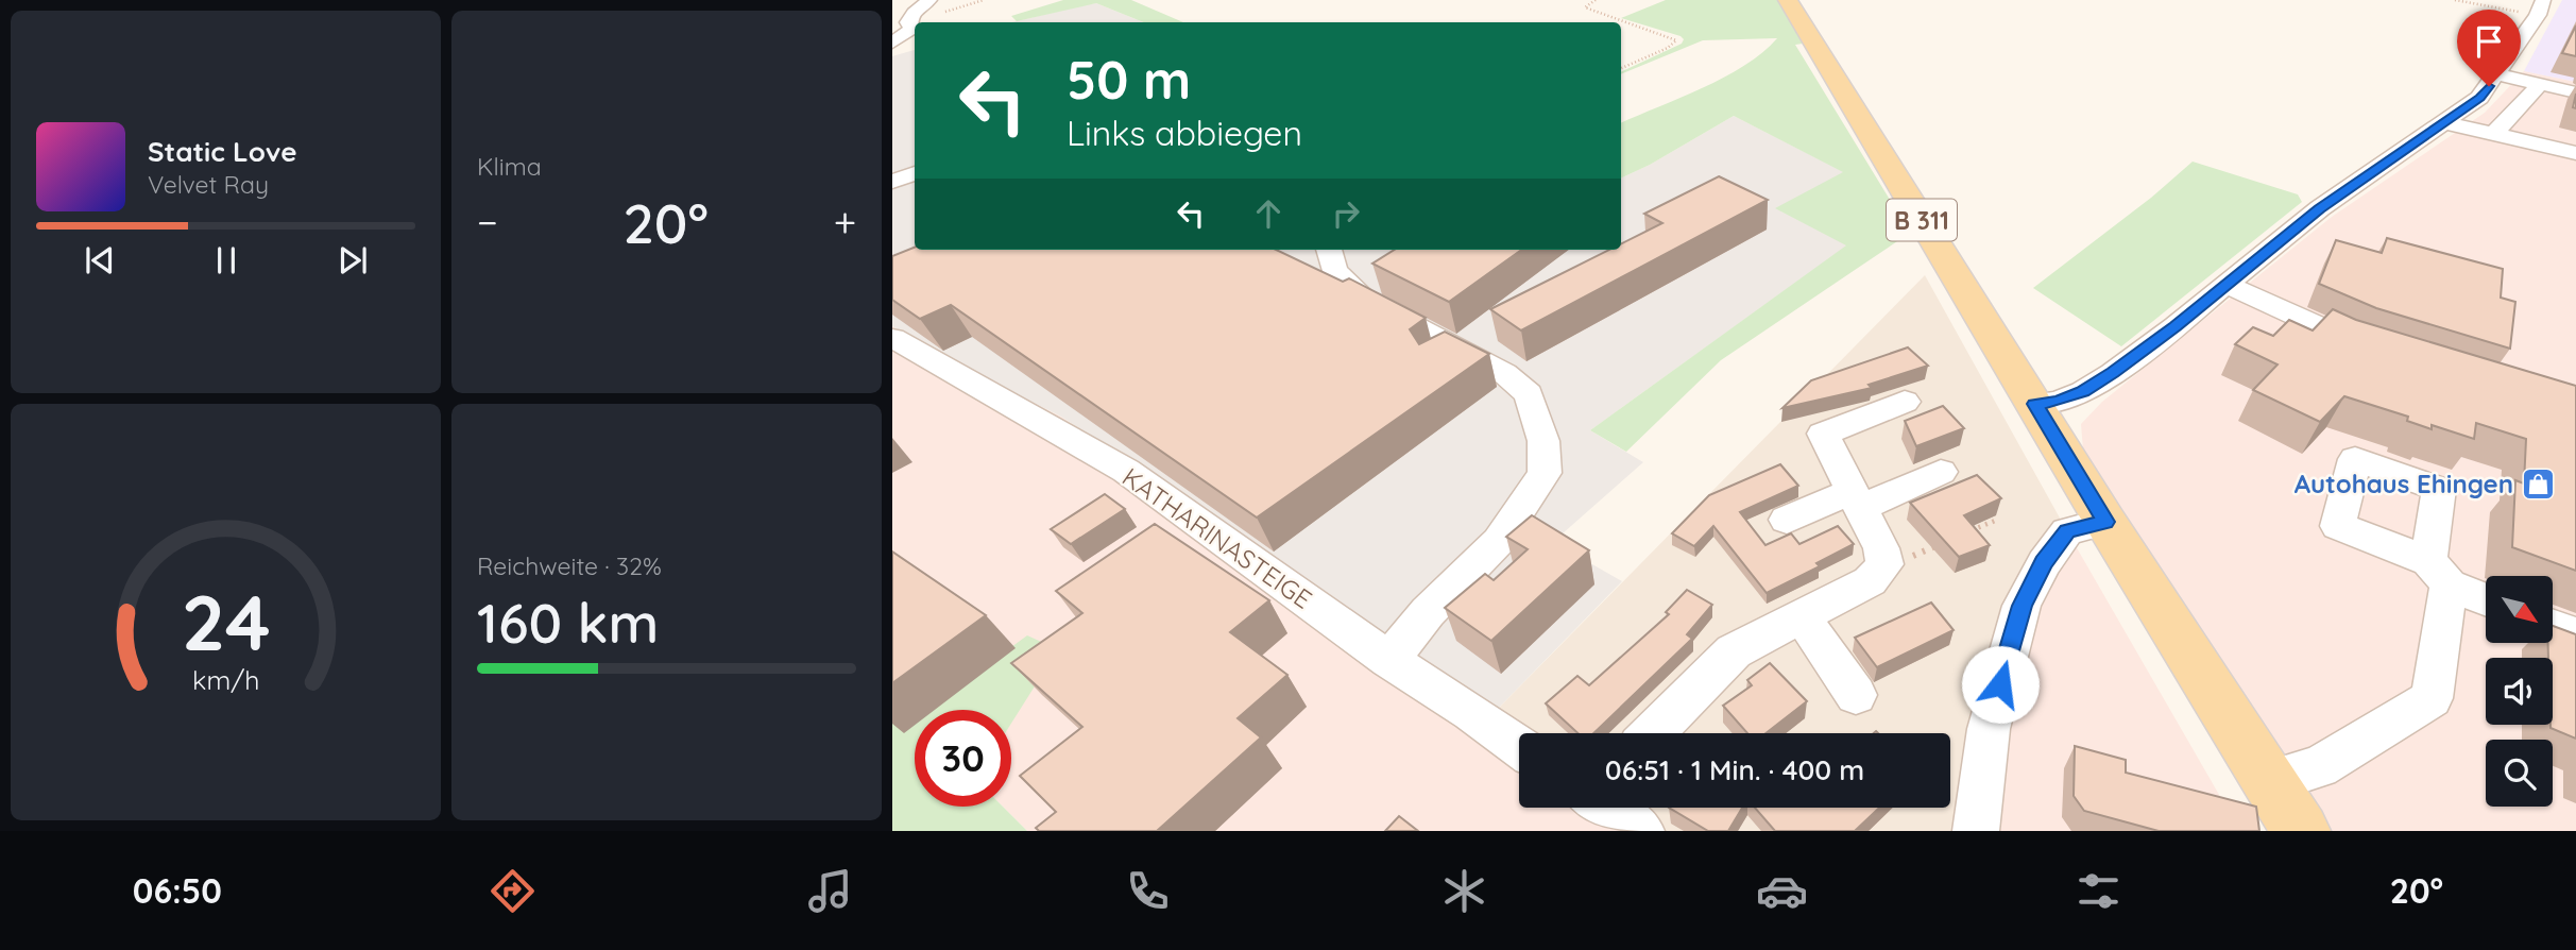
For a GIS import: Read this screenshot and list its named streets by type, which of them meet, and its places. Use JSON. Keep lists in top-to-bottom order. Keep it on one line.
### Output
{"streets":{"main road":["B 311"],"street":["KATHARINASTEIGE"]},"places":{"shop":["Autohaus Ehingen"]},"north":"bottom right","page":{"tile":["Klima",["Reichweite · 32%","160 km"]],"turn":["50 m","Links abbiegen"],"song":["Static Love","Velvet Ray"],"heat":["−","20°","+"],"limit":"30","trip":"06:51 · 1 Min. · 400 m","tabs":["06:50","20°"],"gauge":["24","km/h"]}}
